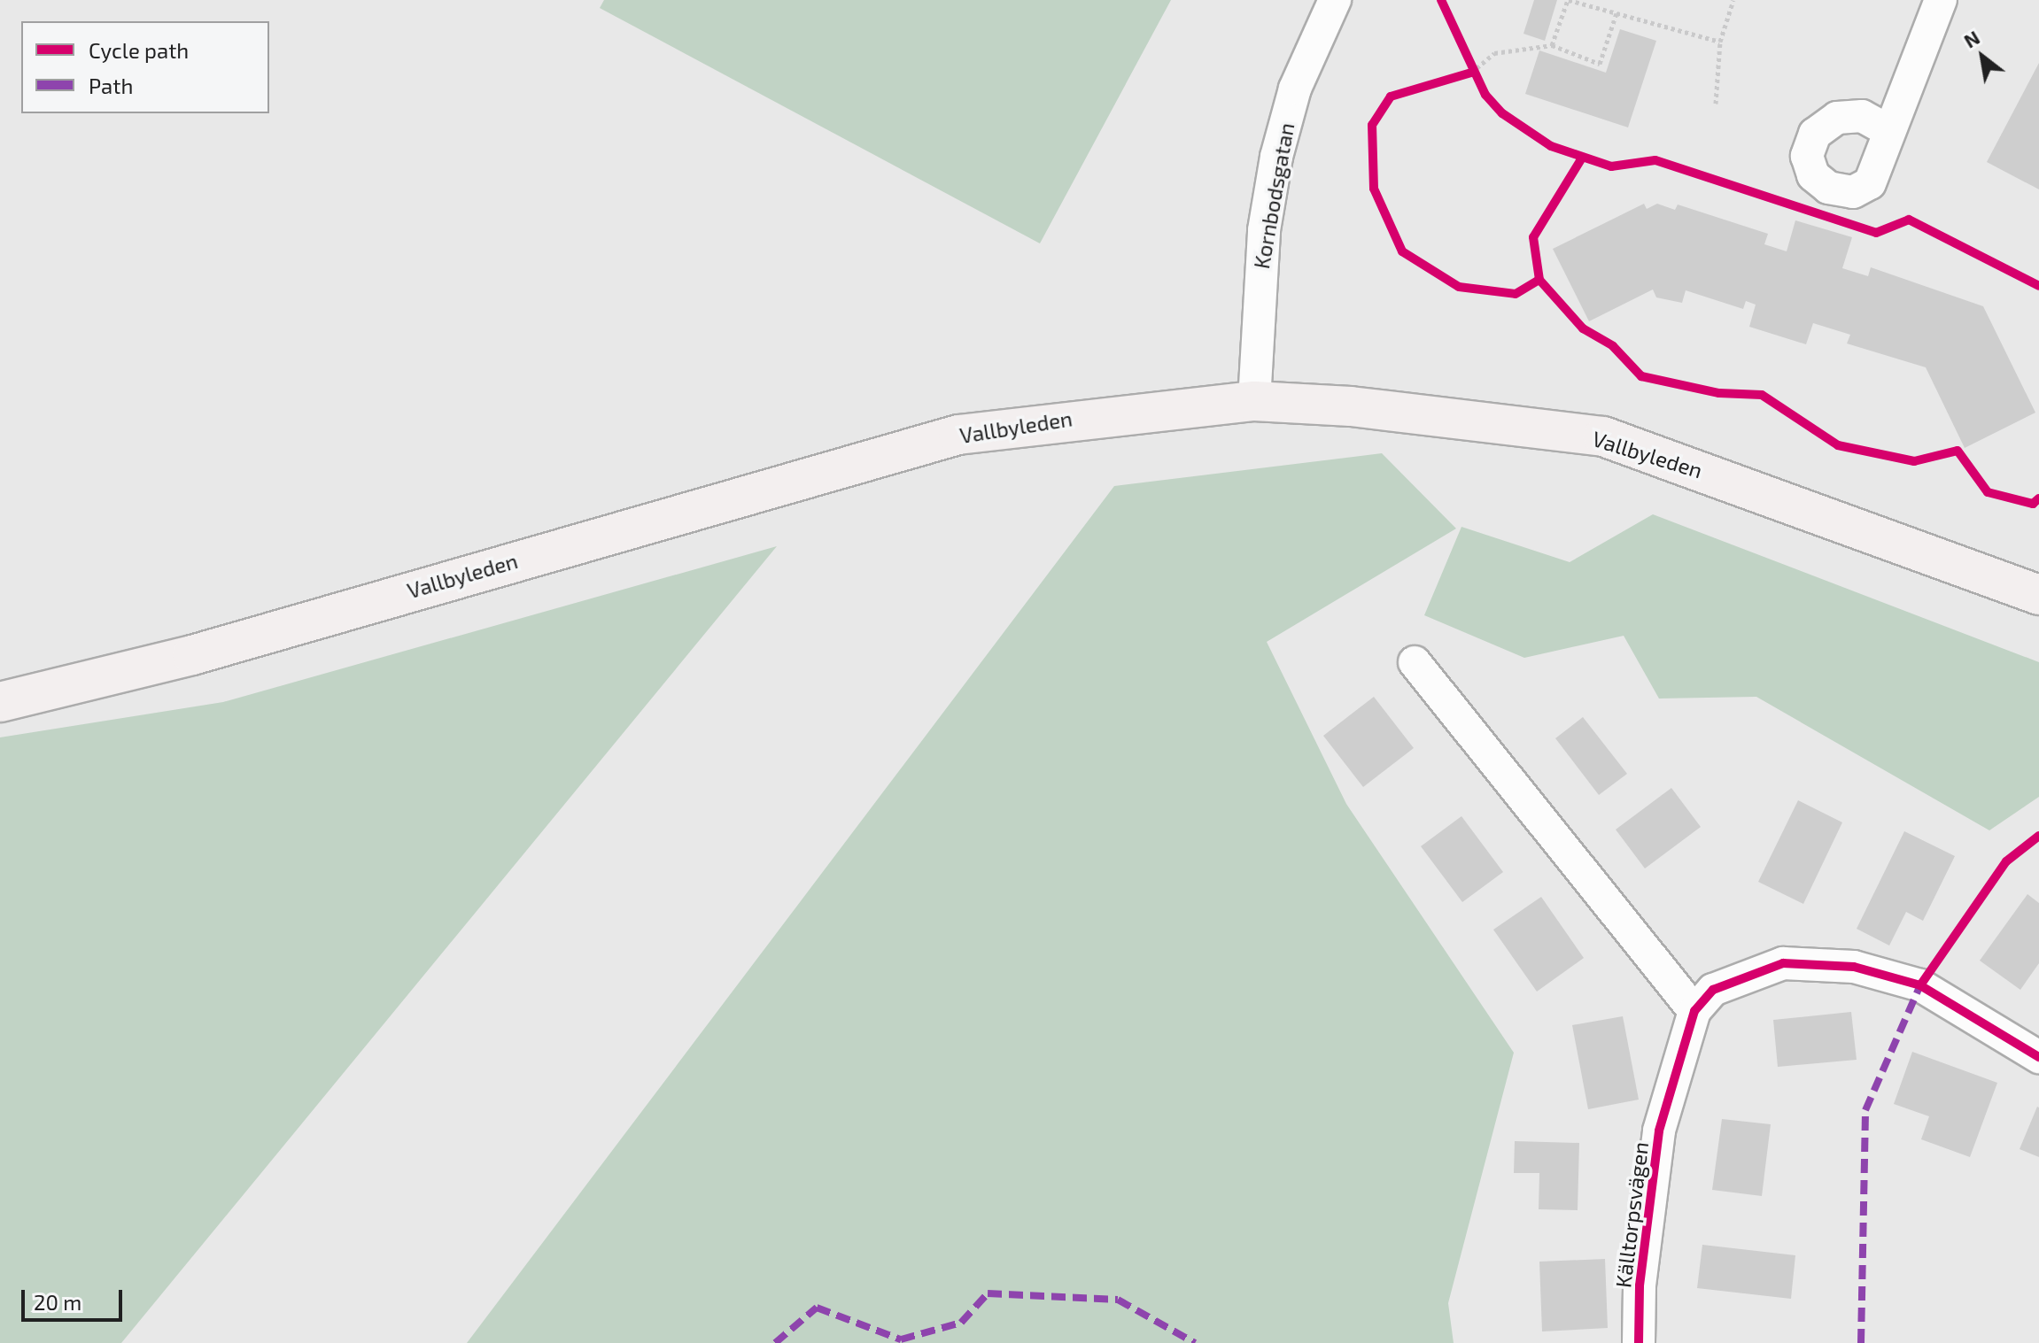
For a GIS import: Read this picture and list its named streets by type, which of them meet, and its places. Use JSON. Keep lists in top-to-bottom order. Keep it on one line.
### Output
{"streets":{"main road":["Vallbyleden"],"street":["Kornbodsgatan","Källtorpsvägen"]},"crossings":[["Kornbodsgatan","Vallbyleden"]],"legend":["Cycle path","Path"],"scale_bar":"20 m","north":"top left"}
